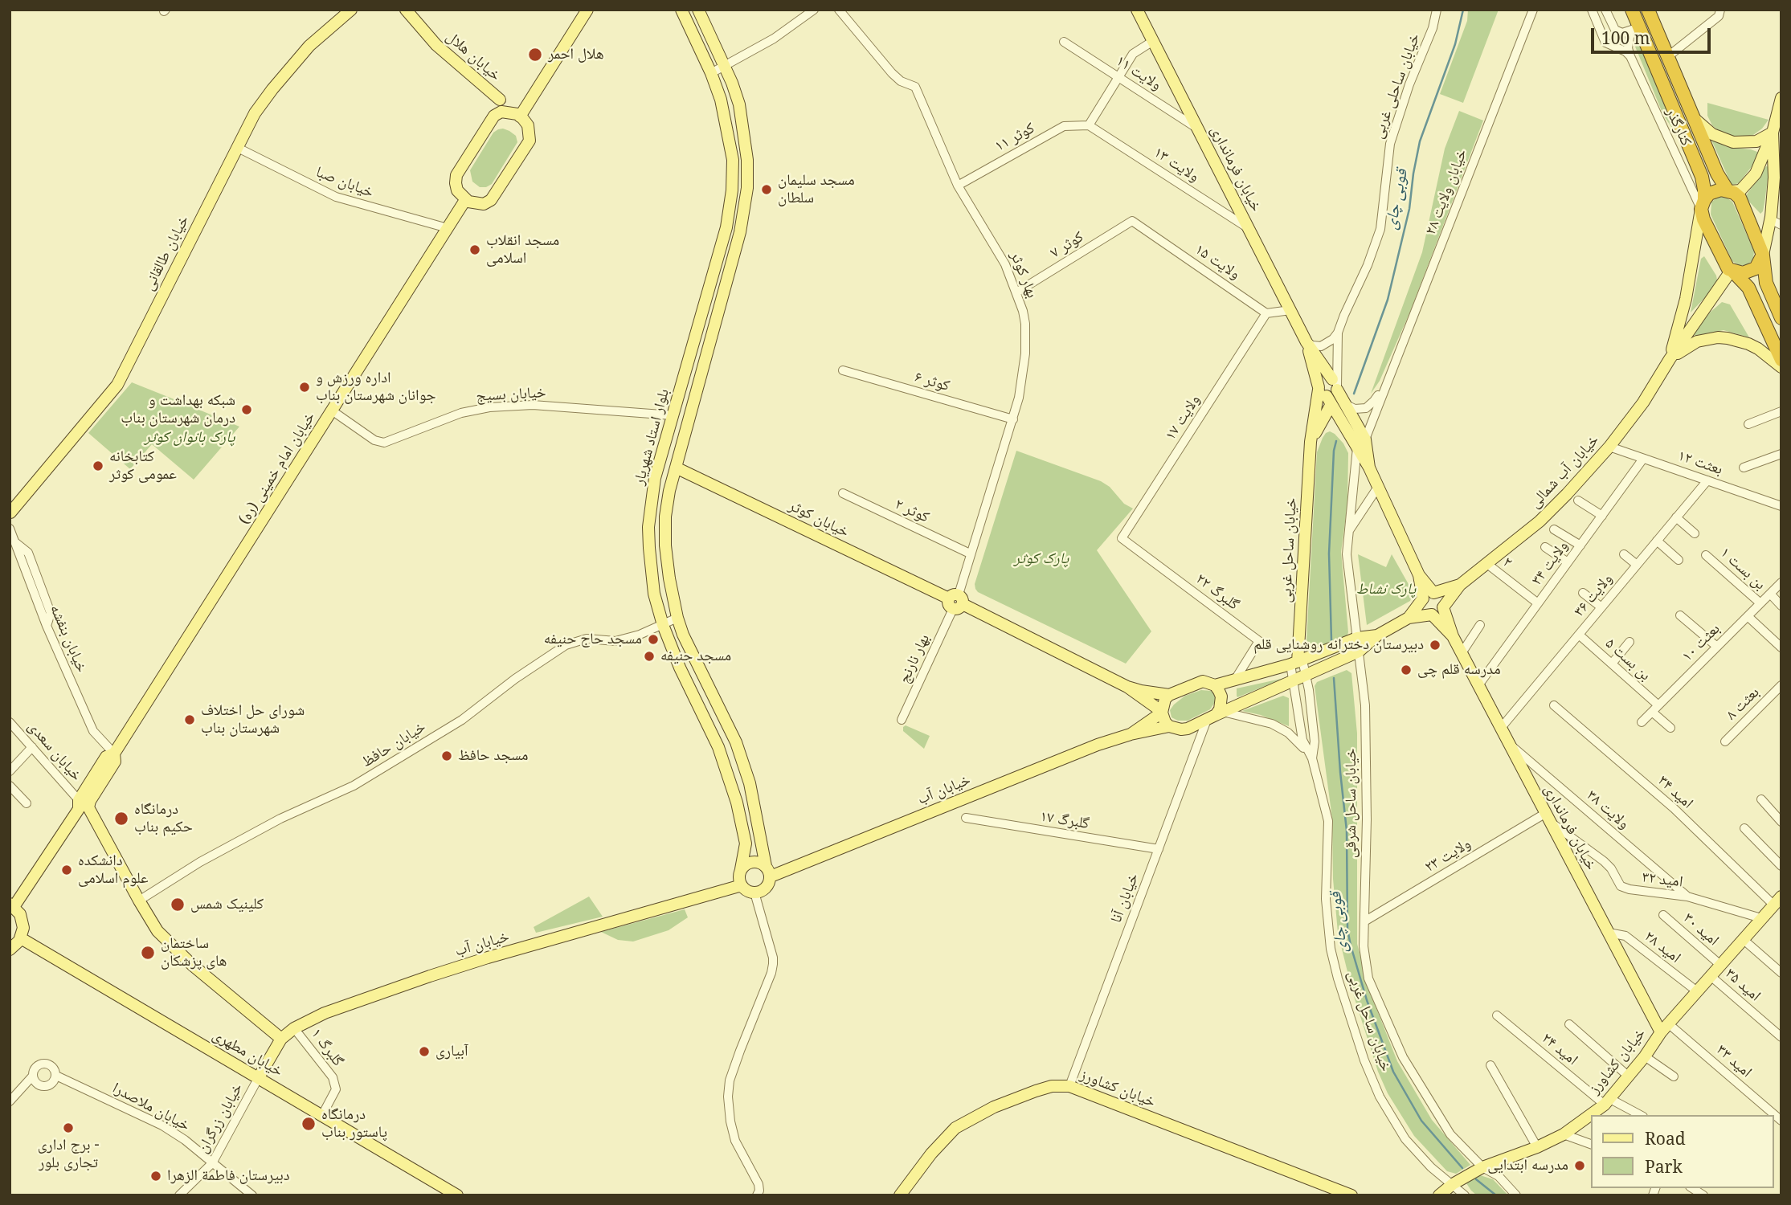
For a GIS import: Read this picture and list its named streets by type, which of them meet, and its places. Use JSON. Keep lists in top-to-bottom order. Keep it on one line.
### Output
{"streets":{"main road":["خیابان هلال","خیابان فرمانداری","خیابان طالقانی","بلوار استاد شهریار","خیابان امام خمینی (ره)","خیابان آب شمالی","خیابان کوثر","خیابان ساحل غربی","خیابان آب","خیابان مطهری","خیابان کشاورز"],"street":["ولایت ۱۱","خیابان ساحلی غربی","کنارگذر","کوثر ۱۱","ولایت ۱۳","خیابان صبا","خیابان ولایت ۲۸","کوثر ۷","ولایت ۱۵","بهار کوثر","کوثر ۶","خیابان بسیج","ولایت ۱۷","بعثت ۱۲","کوثر ۲","۲","ولایت ۳۴","بن بست ۱","گلبرگ ۲۲","ولایت ۳۶","خیابان بنفشه","بعثت ۱۰","بهار نارنج","بن بست ۵","بعثت ۸","خیابان حافظ","خیابان سعدی","امید ۳۴","خیابان ساحل شرقی","ولایت ۳۸","گلبرگ ۱۷","ولایت ۲۳","امید ۳۲","خیابان آنا","امید ۳۰","امید ۲۸","امید ۳۵","گلبرگ ۱","امید ۲۴","امید ۳۳","خیابان ملاصدرا","خیابان زرگران"]},"crossings":[["ولایت ۱۱","خیابان فرمانداری"],["خیابان ساحلی غربی","خیابان فرمانداری"],["کنارگذر","خیابان آب شمالی"],["کوثر ۱۱","ولایت ۱۳"],["کوثر ۱۱","بهار کوثر"],["ولایت ۱۳","خیابان فرمانداری"],["خیابان فرمانداری","خیابان ولایت ۲۸"],["خیابان فرمانداری","خیابان آب شمالی"],["خیابان فرمانداری","خیابان ساحل غربی"],["خیابان فرمانداری","ولایت ۳۴"],["خیابان فرمانداری","ولایت ۳۶"],["خیابان فرمانداری","خیابان ساحل شرقی"],["خیابان فرمانداری","ولایت ۳۸"],["خیابان فرمانداری","ولایت ۲۳"],["خیابان فرمانداری","امید ۳۲"],["خیابان فرمانداری","امید ۲۸"],["خیابان فرمانداری","خیابان کشاورز"],["خیابان فرمانداری","امید ۳۳"],["خیابان صبا","خیابان طالقانی"],["خیابان صبا","خیابان امام خمینی (ره)"],["خیابان ولایت ۲۸","خیابان ساحل شرقی"],["کوثر ۷","ولایت ۱۵"],["کوثر ۷","بهار کوثر"],["ولایت ۱۵","ولایت ۱۷"],["بهار کوثر","کوثر ۶"],["بهار کوثر","کوثر ۲"],["بهار کوثر","خیابان کوثر"],["بهار کوثر","بهار نارنج"],["خیابان بسیج","بلوار استاد شهریار"],["خیابان بسیج","خیابان امام خمینی (ره)"],["ولایت ۱۷","گلبرگ ۲۲"],["بلوار استاد شهریار","خیابان کوثر"],["بلوار استاد شهریار","خیابان حافظ"],["بلوار استاد شهریار","خیابان آب"],["بعثت ۱۲","خیابان آب شمالی"],["بعثت ۱۲","ولایت ۳۴"],["بعثت ۱۲","ولایت ۳۶"],["خیابان امام خمینی (ره)","خیابان بنفشه"],["خیابان امام خمینی (ره)","خیابان سعدی"],["خیابان آب شمالی","۲"],["خیابان کوثر","بهار نارنج"],["خیابان کوثر","خیابان آب"],["خیابان کوثر","خیابان آنا"],["خیابان ساحل غربی","خیابان کشاورز"],["۲","ولایت ۳۴"],["بن بست ۱","بعثت ۱۰"],["ولایت ۳۶","بن بست ۵"],["بعثت ۱۰","بن بست ۵"],["خیابان آب","خیابان آنا"],["خیابان آب","گلبرگ ۱"],["خیابان آب","خیابان مطهری"],["خیابان آب","خیابان زرگران"],["امید ۳۴","خیابان کشاورز"],["خیابان ساحل شرقی","ولایت ۲۳"],["خیابان ساحل شرقی","خیابان کشاورز"],["ولایت ۳۸","امید ۳۲"],["گلبرگ ۱۷","خیابان آنا"],["ولایت ۲۳","امید ۳۲"],["امید ۳۲","خیابان کشاورز"],["خیابان آنا","خیابان کشاورز"],["امید ۳۰","خیابان کشاورز"],["امید ۲۸","خیابان کشاورز"],["امید ۳۵","خیابان کشاورز"],["گلبرگ ۱","خیابان مطهری"],["امید ۲۴","خیابان کشاورز"],["خیابان مطهری","خیابان زرگران"],["خیابان کشاورز","امید ۳۳"],["خیابان ملاصدرا","خیابان زرگران"]],"water":["قوبی چای"],"parks":["پارک بانوان کوثر","پارک کوثر","پارک نشاط"],"places":["هلال احمر","مسجد سلیمان سلطان","مسجد انقلاب اسلامی","اداره ورزش و جوانان شهرستان بناب","شبکه بهداشت و درمان شهرستان بناب","کتابخانه عمومی کوثر","مسجد حاج حنیفه","دبیرستان دخترانه روشنایی قلم","مسجد حنیفه","مدرسه قلم چی","شورای حل اختلاف شهرستان بناب","مسجد حافظ","درمانگاه حکیم بناب","دانشکده علوم اسلامی","کلینیک شمس","ساختمان های پزشکان","آبیاری","درمانگاه پاستور بناب","برج اداری - تجاری بلور","مدرسه ابتدایی","دبیرستان فاطمة الزهرا"],"legend":["Road","Park"],"scale_bar":"100 m"}
